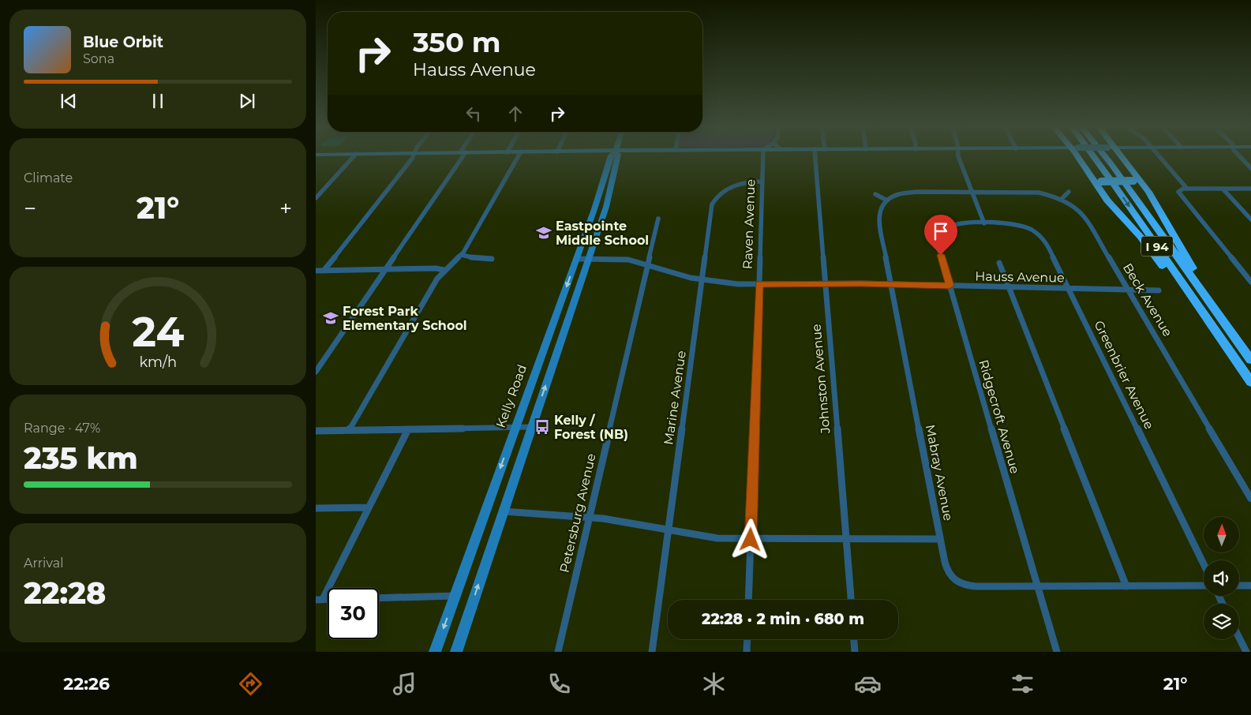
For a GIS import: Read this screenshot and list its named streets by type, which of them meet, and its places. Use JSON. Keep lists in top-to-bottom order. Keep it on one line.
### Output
{"streets":{"highway":["I 94"],"street":["Raven Avenue","Hauss Avenue","Beck Avenue","Greenbrier Avenue","Johnston Avenue","Kelly Road","Marine Avenue","Ridgecroft Avenue","Mabray Avenue","Petersburg Avenue"]},"crossings":[["Raven Avenue","Hauss Avenue"],["Raven Avenue","Marine Avenue"],["Hauss Avenue","Beck Avenue"],["Hauss Avenue","Greenbrier Avenue"],["Hauss Avenue","Johnston Avenue"],["Hauss Avenue","Kelly Road"],["Hauss Avenue","Marine Avenue"],["Hauss Avenue","Ridgecroft Avenue"],["Hauss Avenue","Mabray Avenue"],["Hauss Avenue","Petersburg Avenue"],["Greenbrier Avenue","Ridgecroft Avenue"],["Ridgecroft Avenue","Mabray Avenue"]],"places":{"school or university":["Eastpointe Middle School","Forest Park Elementary School"],"bus stop":["Kelly / Forest (NB)"]},"north":"top","page":{"turn":["350 m","Hauss Avenue"],"song":["Blue Orbit","Sona"],"tile":["Climate",["Range · 47%","235 km"],["Arrival","22:28"]],"heat":["−","21°","+"],"limit":"30","trip":"22:28 · 2 min · 680 m","tabs":["22:26","21°"],"gauge":["24","km/h"]}}
